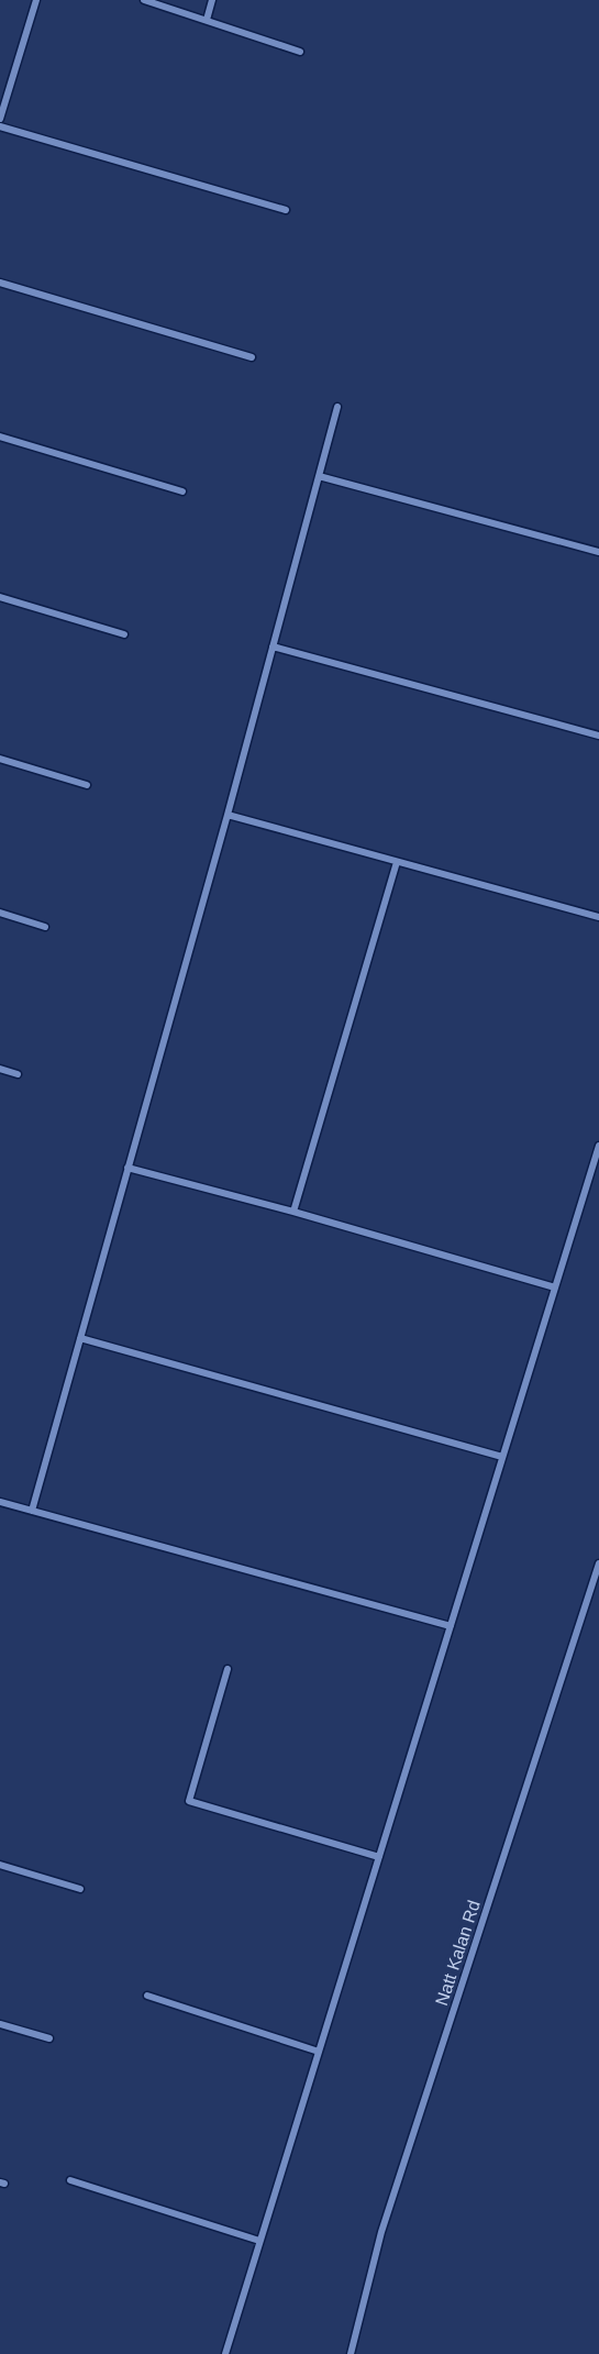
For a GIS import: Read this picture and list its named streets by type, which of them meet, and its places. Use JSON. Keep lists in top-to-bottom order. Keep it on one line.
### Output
{"streets":{"street":["Natt Kalan Rd"]}}
